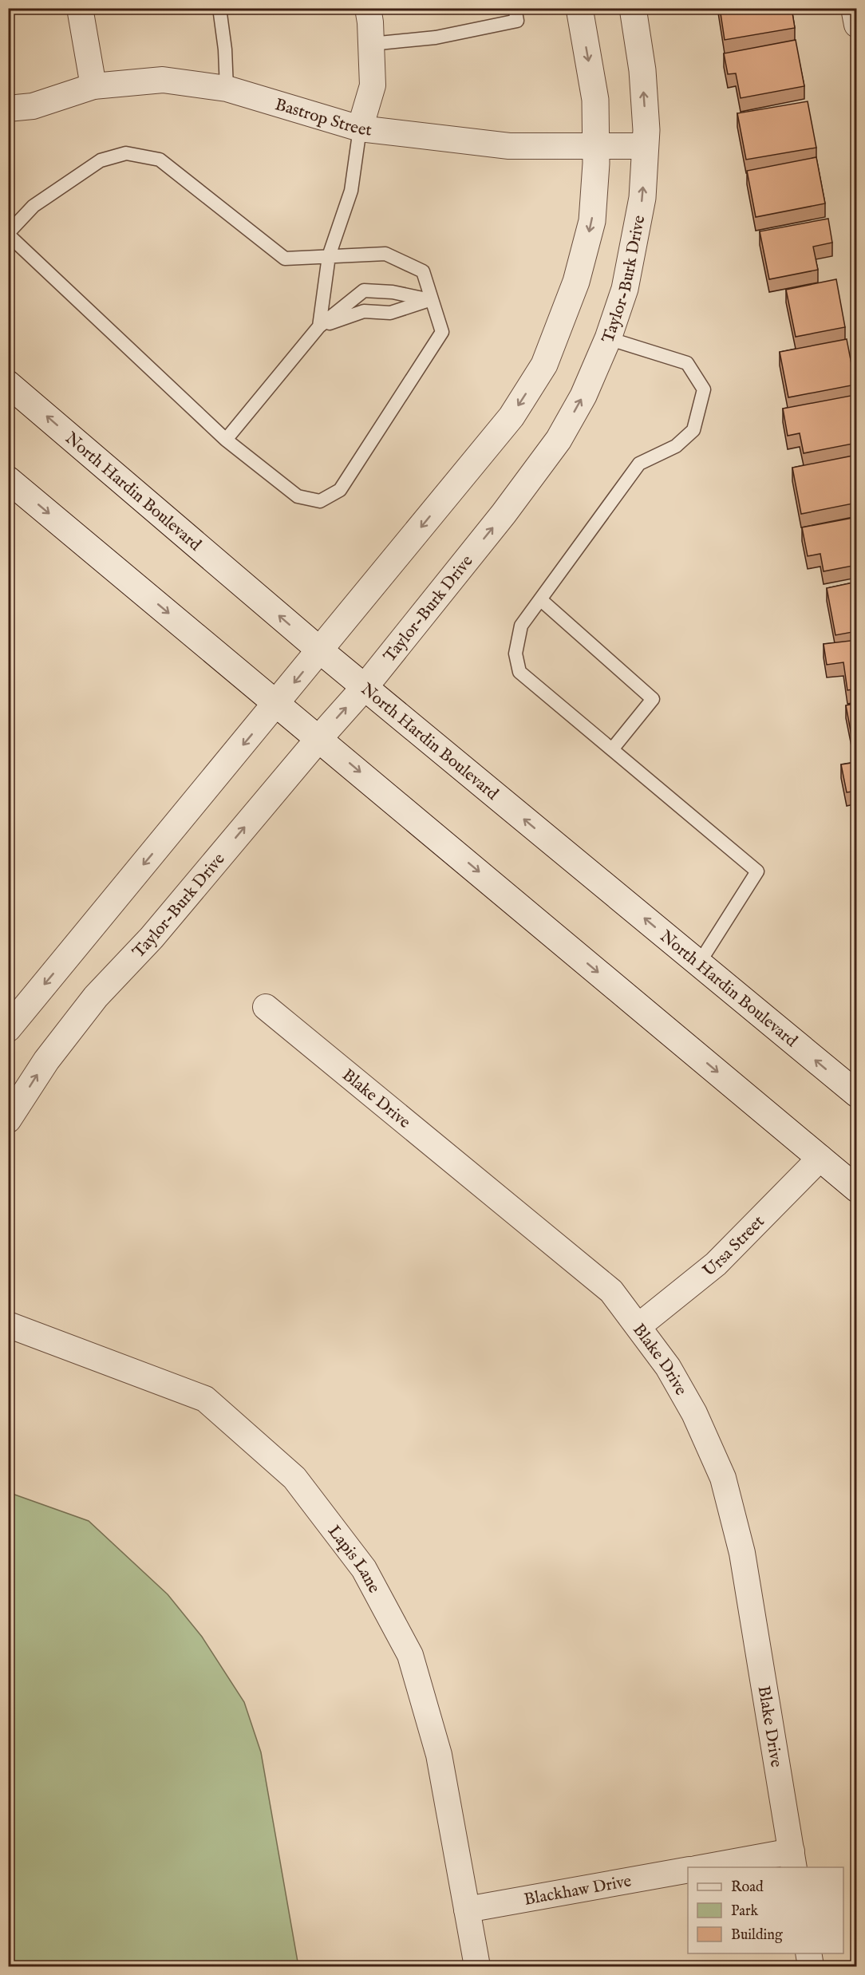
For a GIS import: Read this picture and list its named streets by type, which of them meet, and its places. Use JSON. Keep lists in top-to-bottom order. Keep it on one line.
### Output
{"streets":{"street":["Bastrop Street","Taylor-Burk Drive","North Hardin Boulevard","Blake Drive","Ursa Street","Lapis Lane","Blackhaw Drive"]},"crossings":[["Bastrop Street","Taylor-Burk Drive"],["Taylor-Burk Drive","North Hardin Boulevard"],["Blake Drive","Ursa Street"],["Lapis Lane","Blackhaw Drive"]],"legend":["Road","Park","Building"]}
